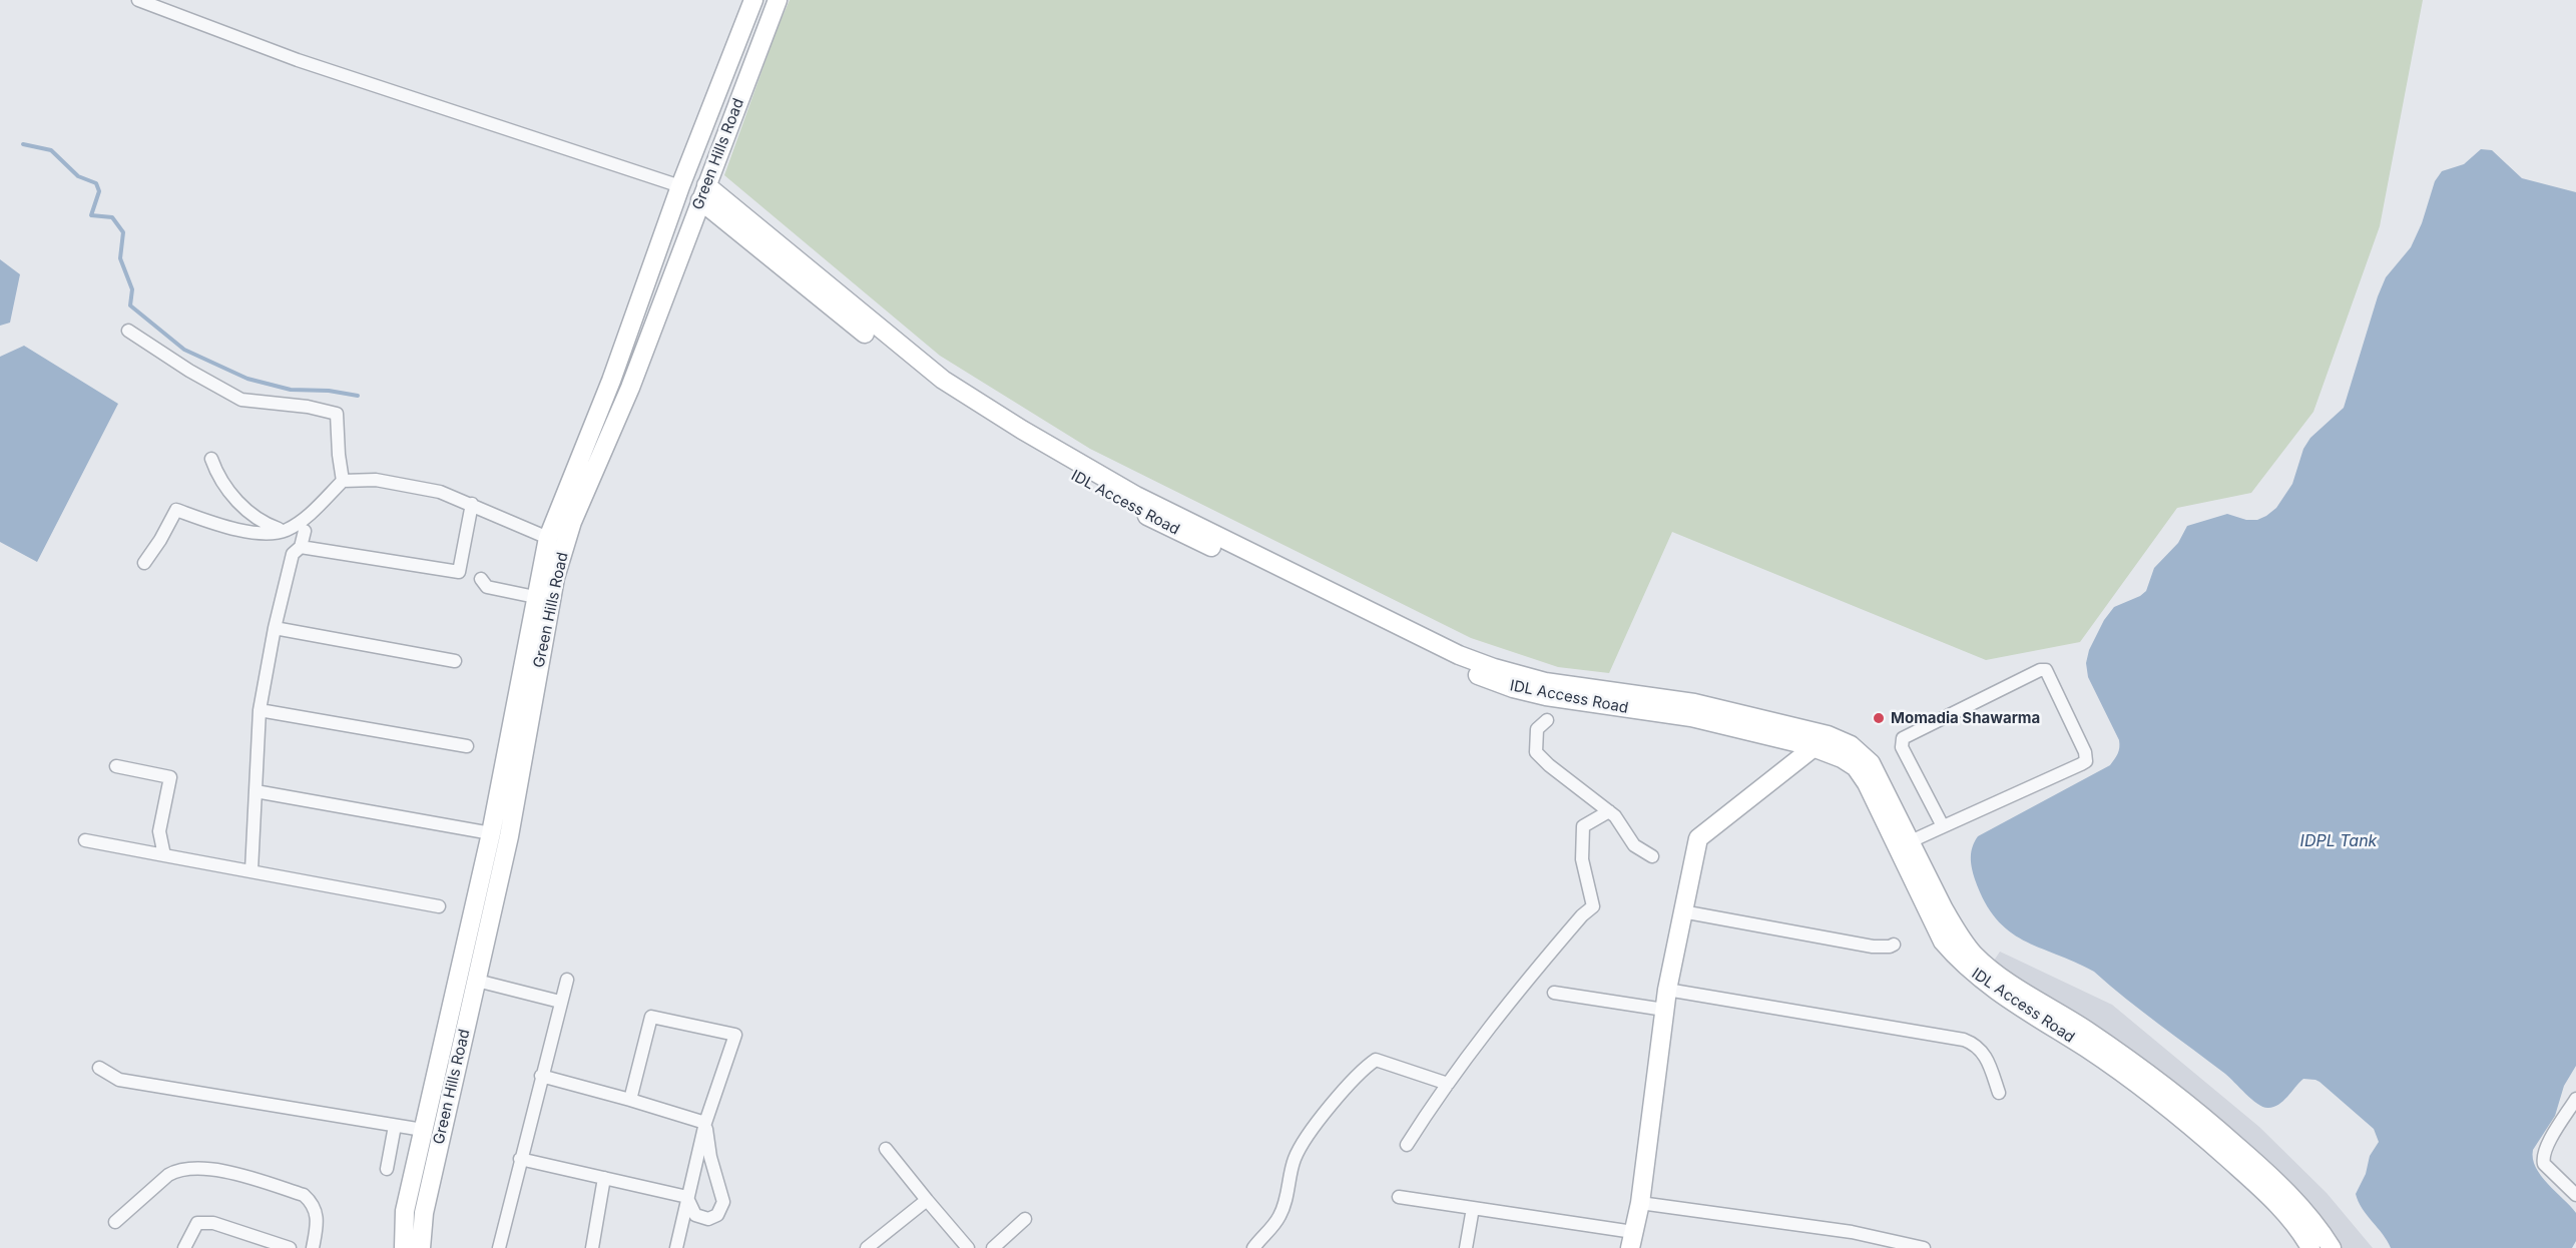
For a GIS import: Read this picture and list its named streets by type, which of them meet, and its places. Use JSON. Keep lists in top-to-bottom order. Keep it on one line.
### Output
{"streets":{"street":["Green Hills Road","IDL Access Road"]},"water":["IDPL Tank"],"places":["Momadia Shawarma"]}
